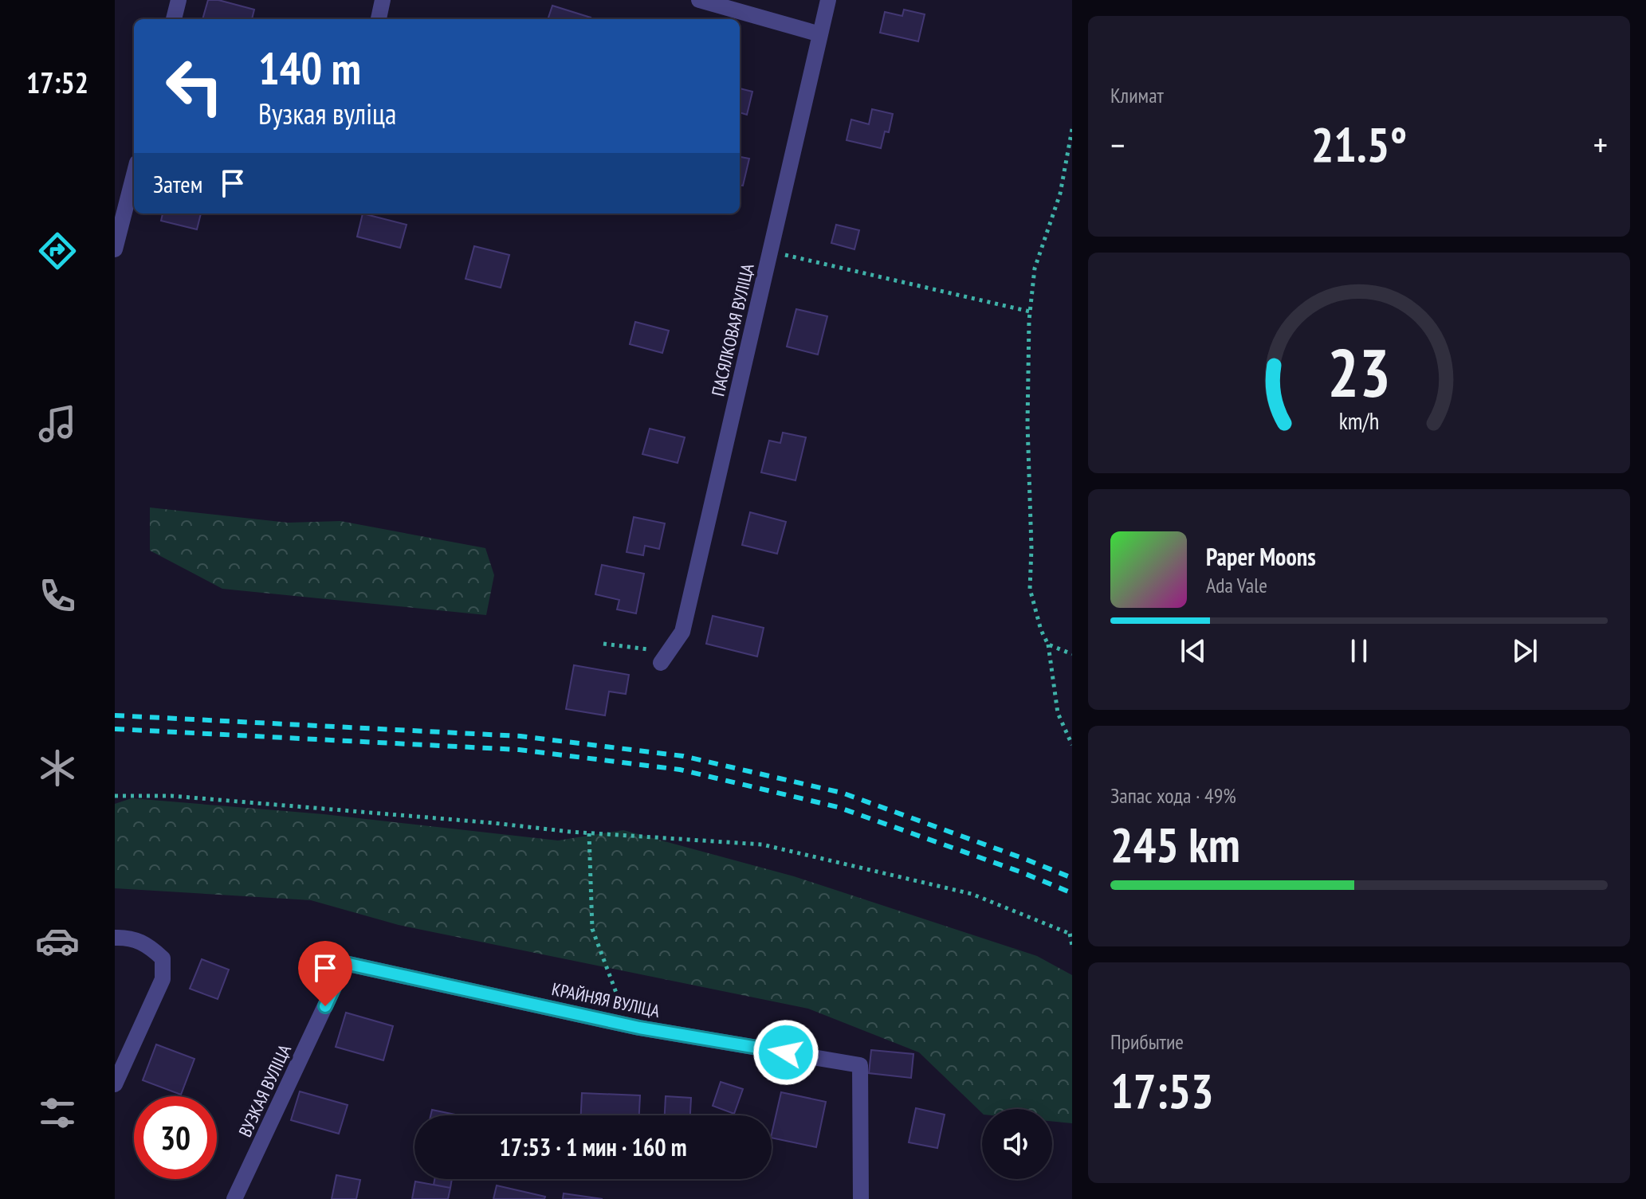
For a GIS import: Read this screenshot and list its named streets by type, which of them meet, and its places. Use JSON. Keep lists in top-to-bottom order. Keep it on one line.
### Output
{"streets":{"street":["ПАСЯЛКОВАЯ ВУЛІЦА","КРАЙНЯЯ ВУЛІЦА","ВУЗКАЯ ВУЛІЦА"]},"crossings":[["КРАЙНЯЯ ВУЛІЦА","ВУЗКАЯ ВУЛІЦА"]],"page":{"tabs":"17:52","tile":["Климат",["Запас хода · 49%","245 km"],["Прибытие","17:53"]],"turn":["140 m","Вузкая вуліца"],"heat":["−","21.5°","+"],"then":"Затем","song":["Paper Moons","Ada Vale"],"limit":"30","trip":"17:53 · 1 мин · 160 m","gauge":["23","km/h"]}}
